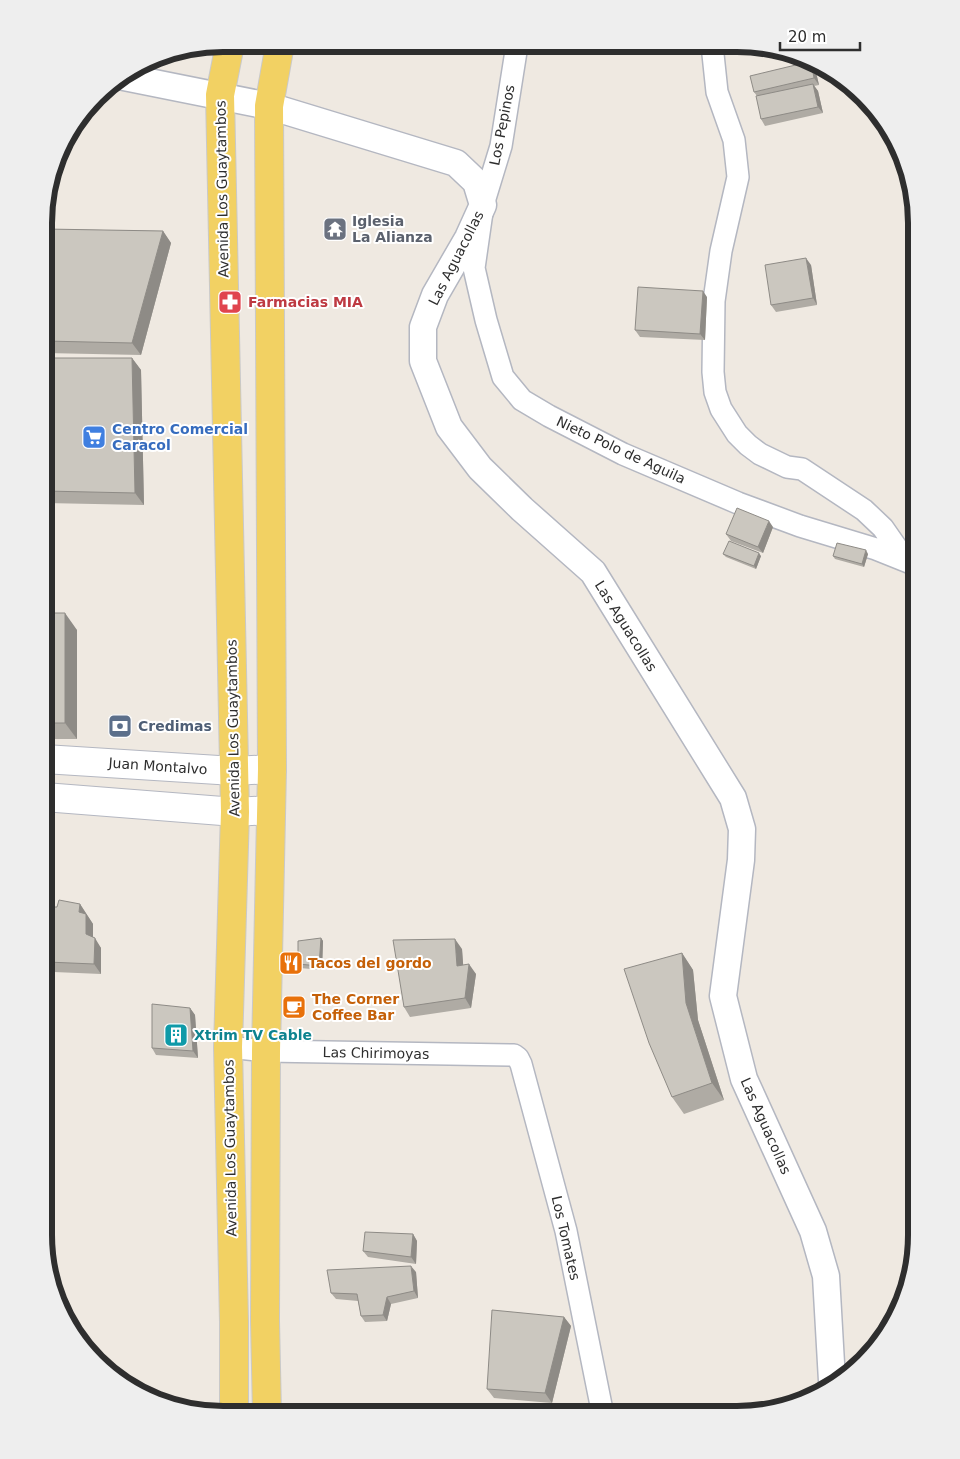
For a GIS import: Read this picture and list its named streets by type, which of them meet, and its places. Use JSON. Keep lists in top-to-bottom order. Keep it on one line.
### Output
{"streets":{"main road":["Avenida Los Guaytambos","Juan Montalvo"],"street":["Los Pepinos","Las Aguacollas","Nieto Polo de Aguila","Las Chirimoyas","Los Tomates"]},"crossings":[["Los Pepinos","Las Aguacollas"],["Los Pepinos","Nieto Polo de Aguila"],["Avenida Los Guaytambos","Las Aguacollas"],["Avenida Los Guaytambos","Juan Montalvo"],["Avenida Los Guaytambos","Las Chirimoyas"],["Las Aguacollas","Nieto Polo de Aguila"],["Las Chirimoyas","Los Tomates"]],"places":{"temple":["Iglesia La Alianza"],"pharmacy":["Farmacias MIA"],"supermarket":["Centro Comercial Caracol"],"bank":["Credimas"],"restaurant":["Tacos del gordo"],"cafe":["The Corner Coffee Bar"],"building":["Xtrim TV Cable"]},"scale_bar":"20 m"}
